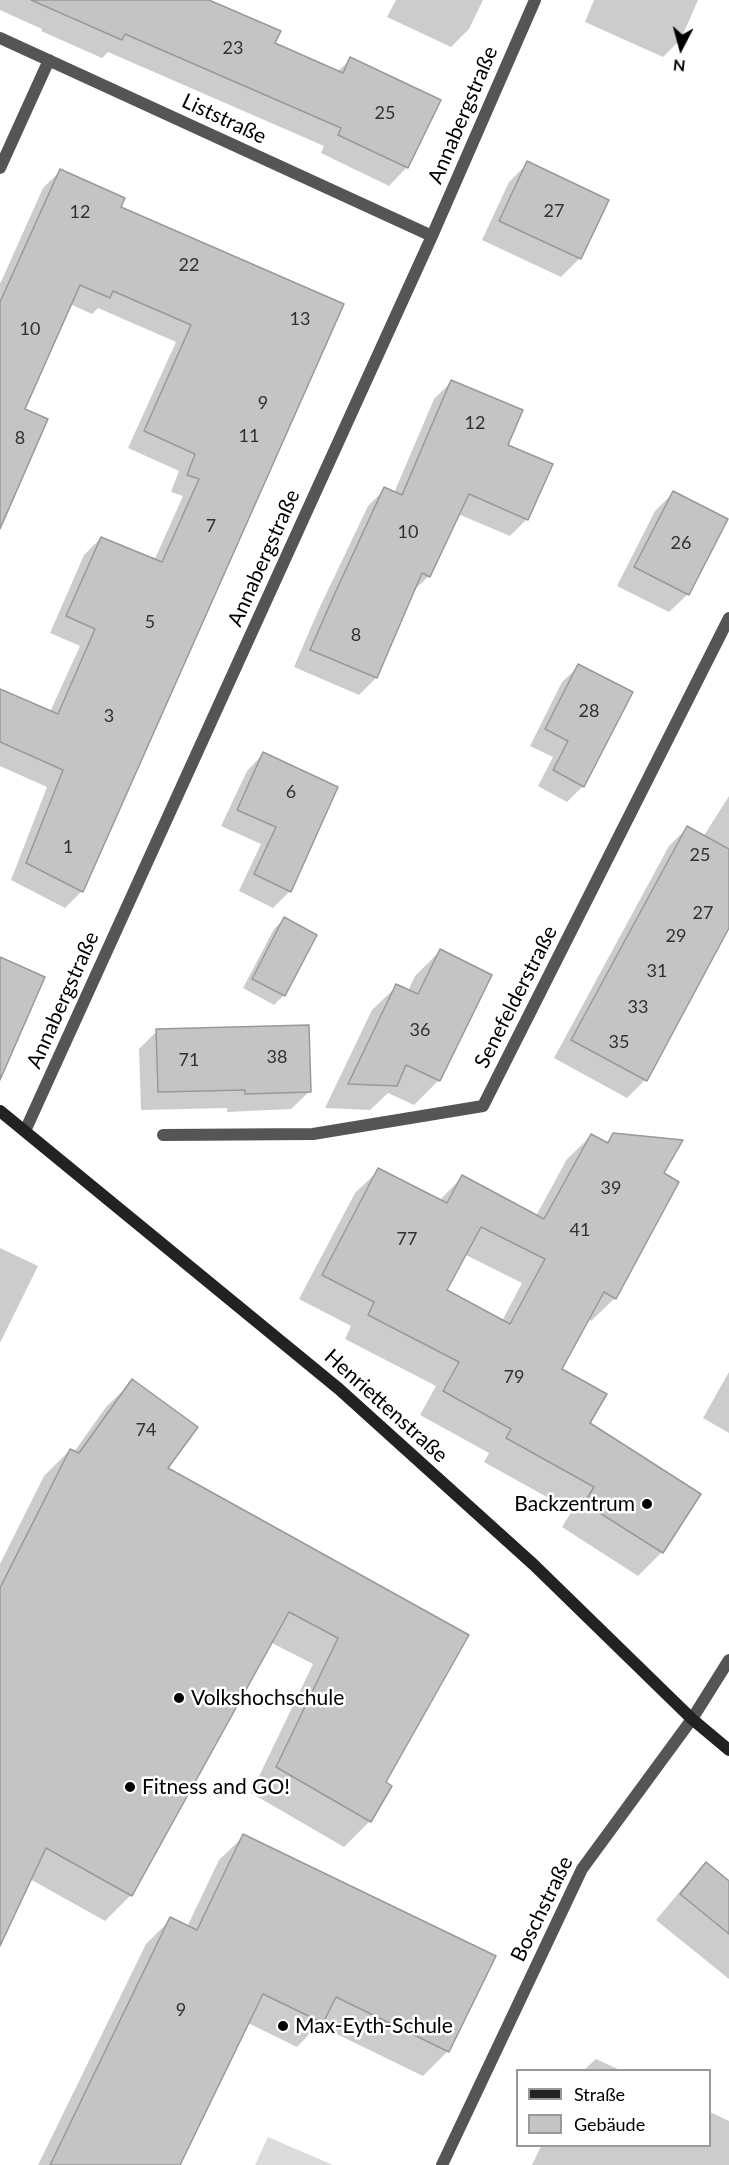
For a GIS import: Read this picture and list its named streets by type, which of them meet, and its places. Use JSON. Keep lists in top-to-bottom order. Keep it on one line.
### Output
{"streets":{"street":["Annabergstraße","Liststraße","Senefelderstraße","Henriettenstraße","Boschstraße"]},"crossings":[["Annabergstraße","Liststraße"],["Annabergstraße","Henriettenstraße"],["Henriettenstraße","Boschstraße"]],"places":["Backzentrum","Volkshochschule","Fitness and GO!","Max-Eyth-Schule"],"house_numbers":["23","25","27","12","22","13","10","9","12","11","8","7","10","26","5","8","28","3","6","1","25","27","29","31","33","36","35","38","71","39","41","77","79","74","9"],"legend":["Straße","Gebäude"],"north":"bottom"}
